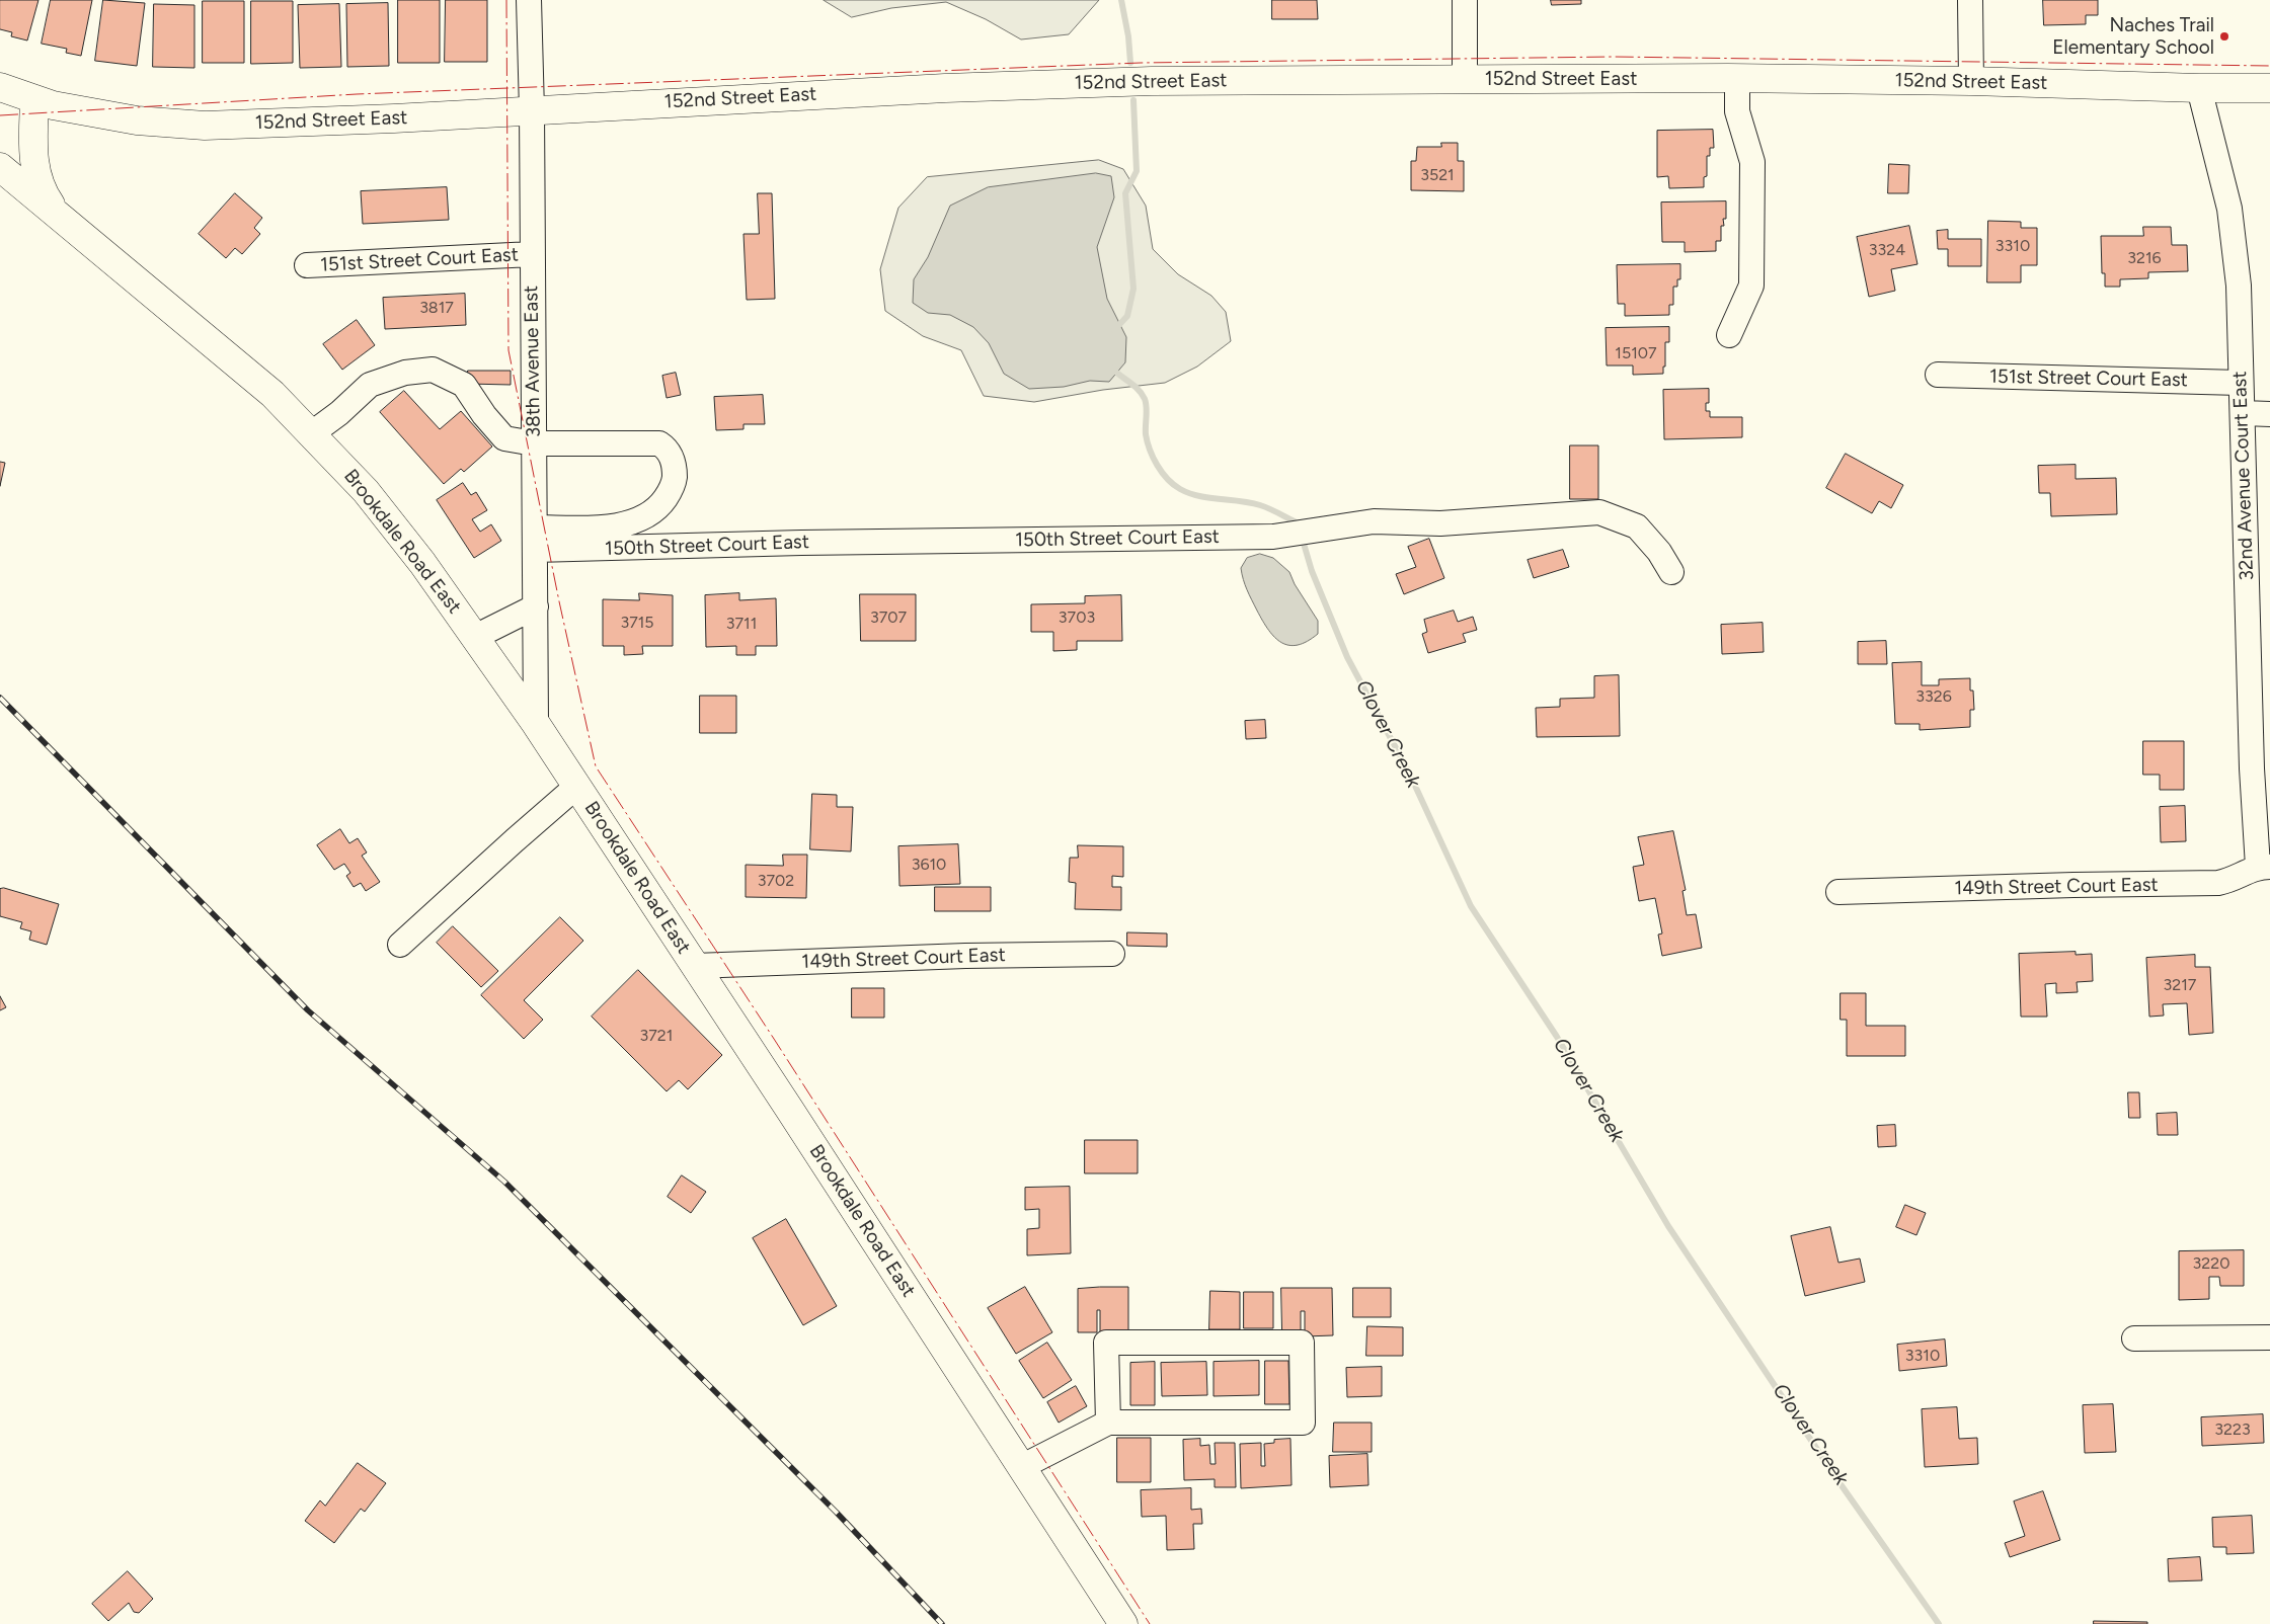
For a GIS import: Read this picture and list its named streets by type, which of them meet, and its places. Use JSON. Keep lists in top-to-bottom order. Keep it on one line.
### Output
{"streets":{"main road":["152nd Street East","Brookdale Road East"],"street":["151st Street Court East","38th Avenue East","32nd Avenue Court East","150th Street Court East","149th Street Court East"]},"crossings":[["152nd Street East","38th Avenue East"],["152nd Street East","32nd Avenue Court East"],["152nd Street East","Brookdale Road East"],["151st Street Court East","38th Avenue East"],["151st Street Court East","32nd Avenue Court East"],["38th Avenue East","150th Street Court East"],["38th Avenue East","Brookdale Road East"],["32nd Avenue Court East","149th Street Court East"],["Brookdale Road East","149th Street Court East"]],"water":["Clover Creek"],"places":["Naches Trail Elementary School"],"house_numbers":["3521","3310","3324","3216","3817","15107","3707","3703","3715","3711","3326","3610","3702","3217","3721","3220","3310","3223"]}
